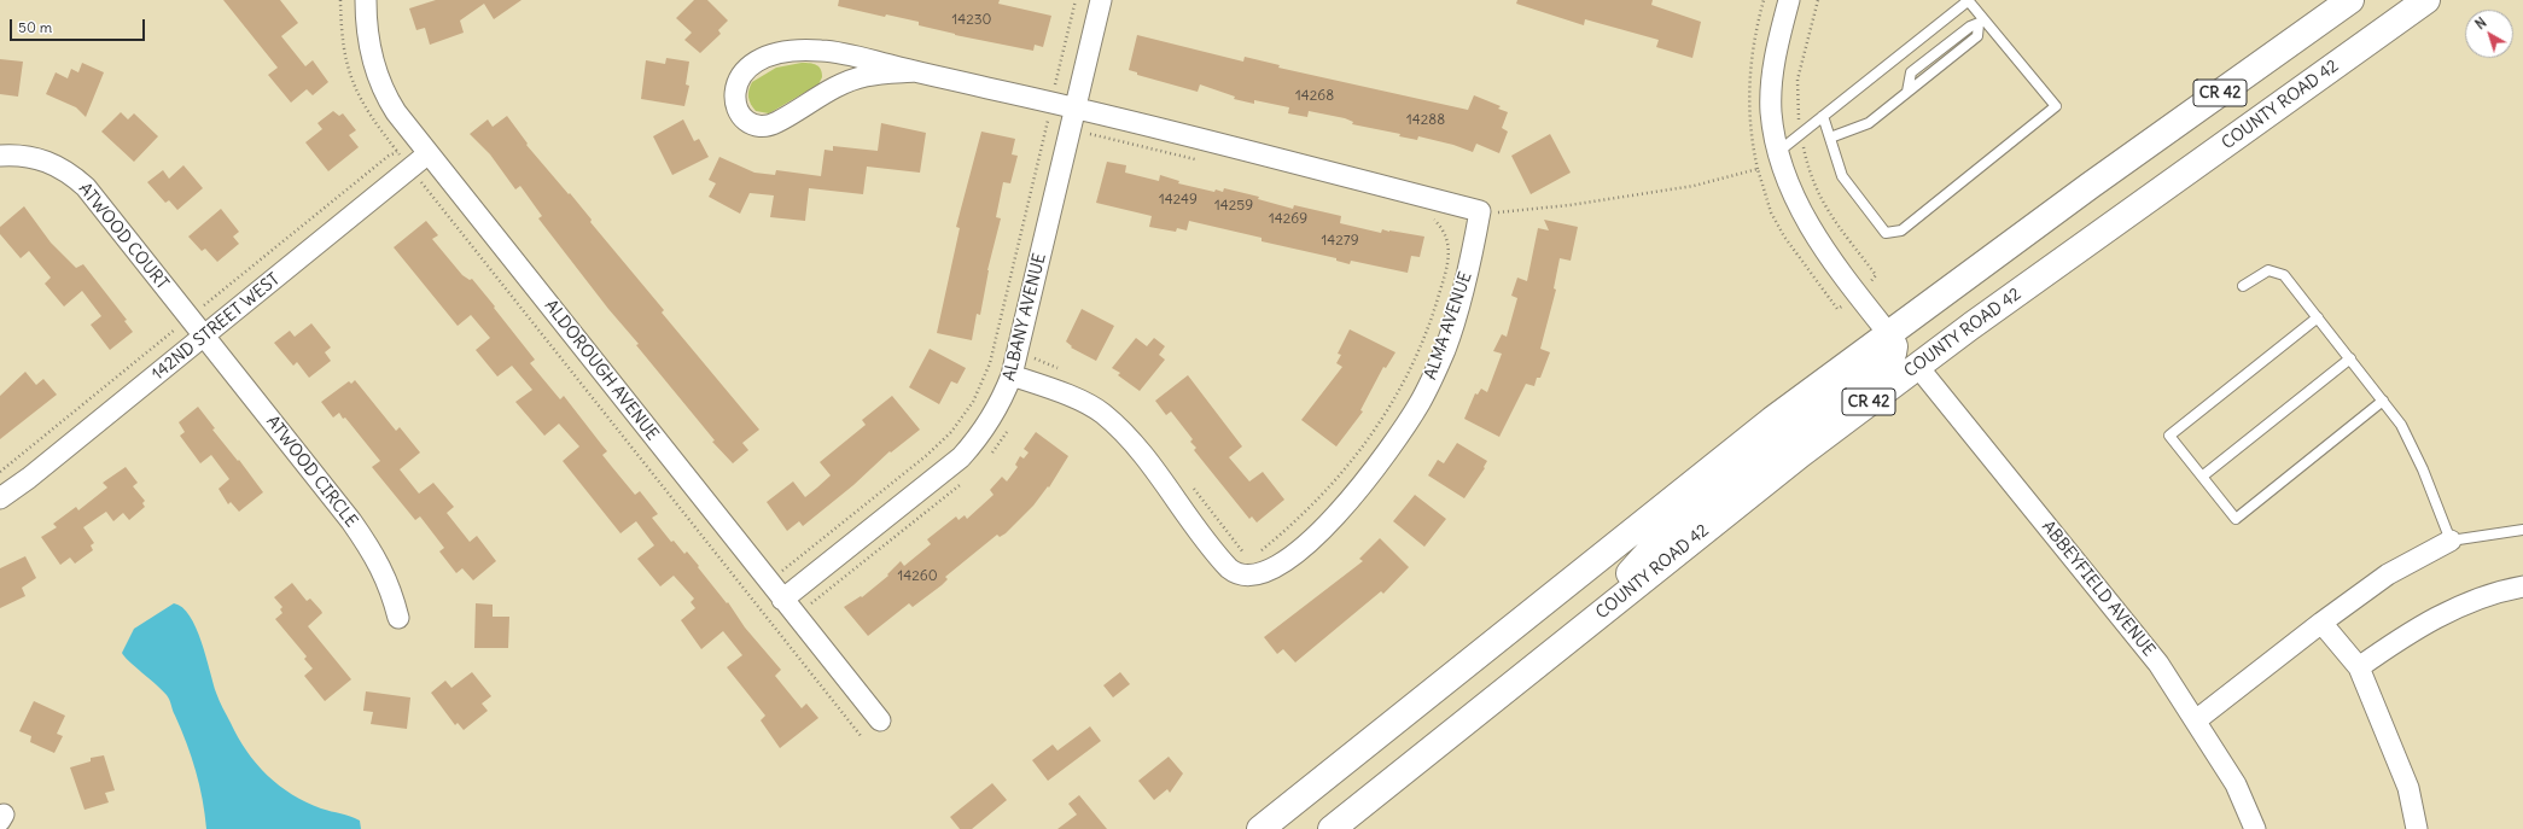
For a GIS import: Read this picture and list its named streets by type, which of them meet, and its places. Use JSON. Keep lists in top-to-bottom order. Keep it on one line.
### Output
{"streets":{"highway":["CR 42","COUNTY ROAD 42"],"street":["ATWOOD COURT","ALBANY AVENUE","ALMA AVENUE","142ND STREET WEST","ALDOROUGH AVENUE","ATWOOD CIRCLE","ABBEYFIELD AVENUE"]},"crossings":[["COUNTY ROAD 42","ABBEYFIELD AVENUE"],["ATWOOD COURT","142ND STREET WEST"],["ATWOOD COURT","ATWOOD CIRCLE"],["ALBANY AVENUE","ALMA AVENUE"],["ALBANY AVENUE","ALDOROUGH AVENUE"],["142ND STREET WEST","ALDOROUGH AVENUE"],["142ND STREET WEST","ATWOOD CIRCLE"]],"house_numbers":["14230","14268","14288","14249","14259","14269","14279","14260"],"scale_bar":"50 m","north":"top left"}
